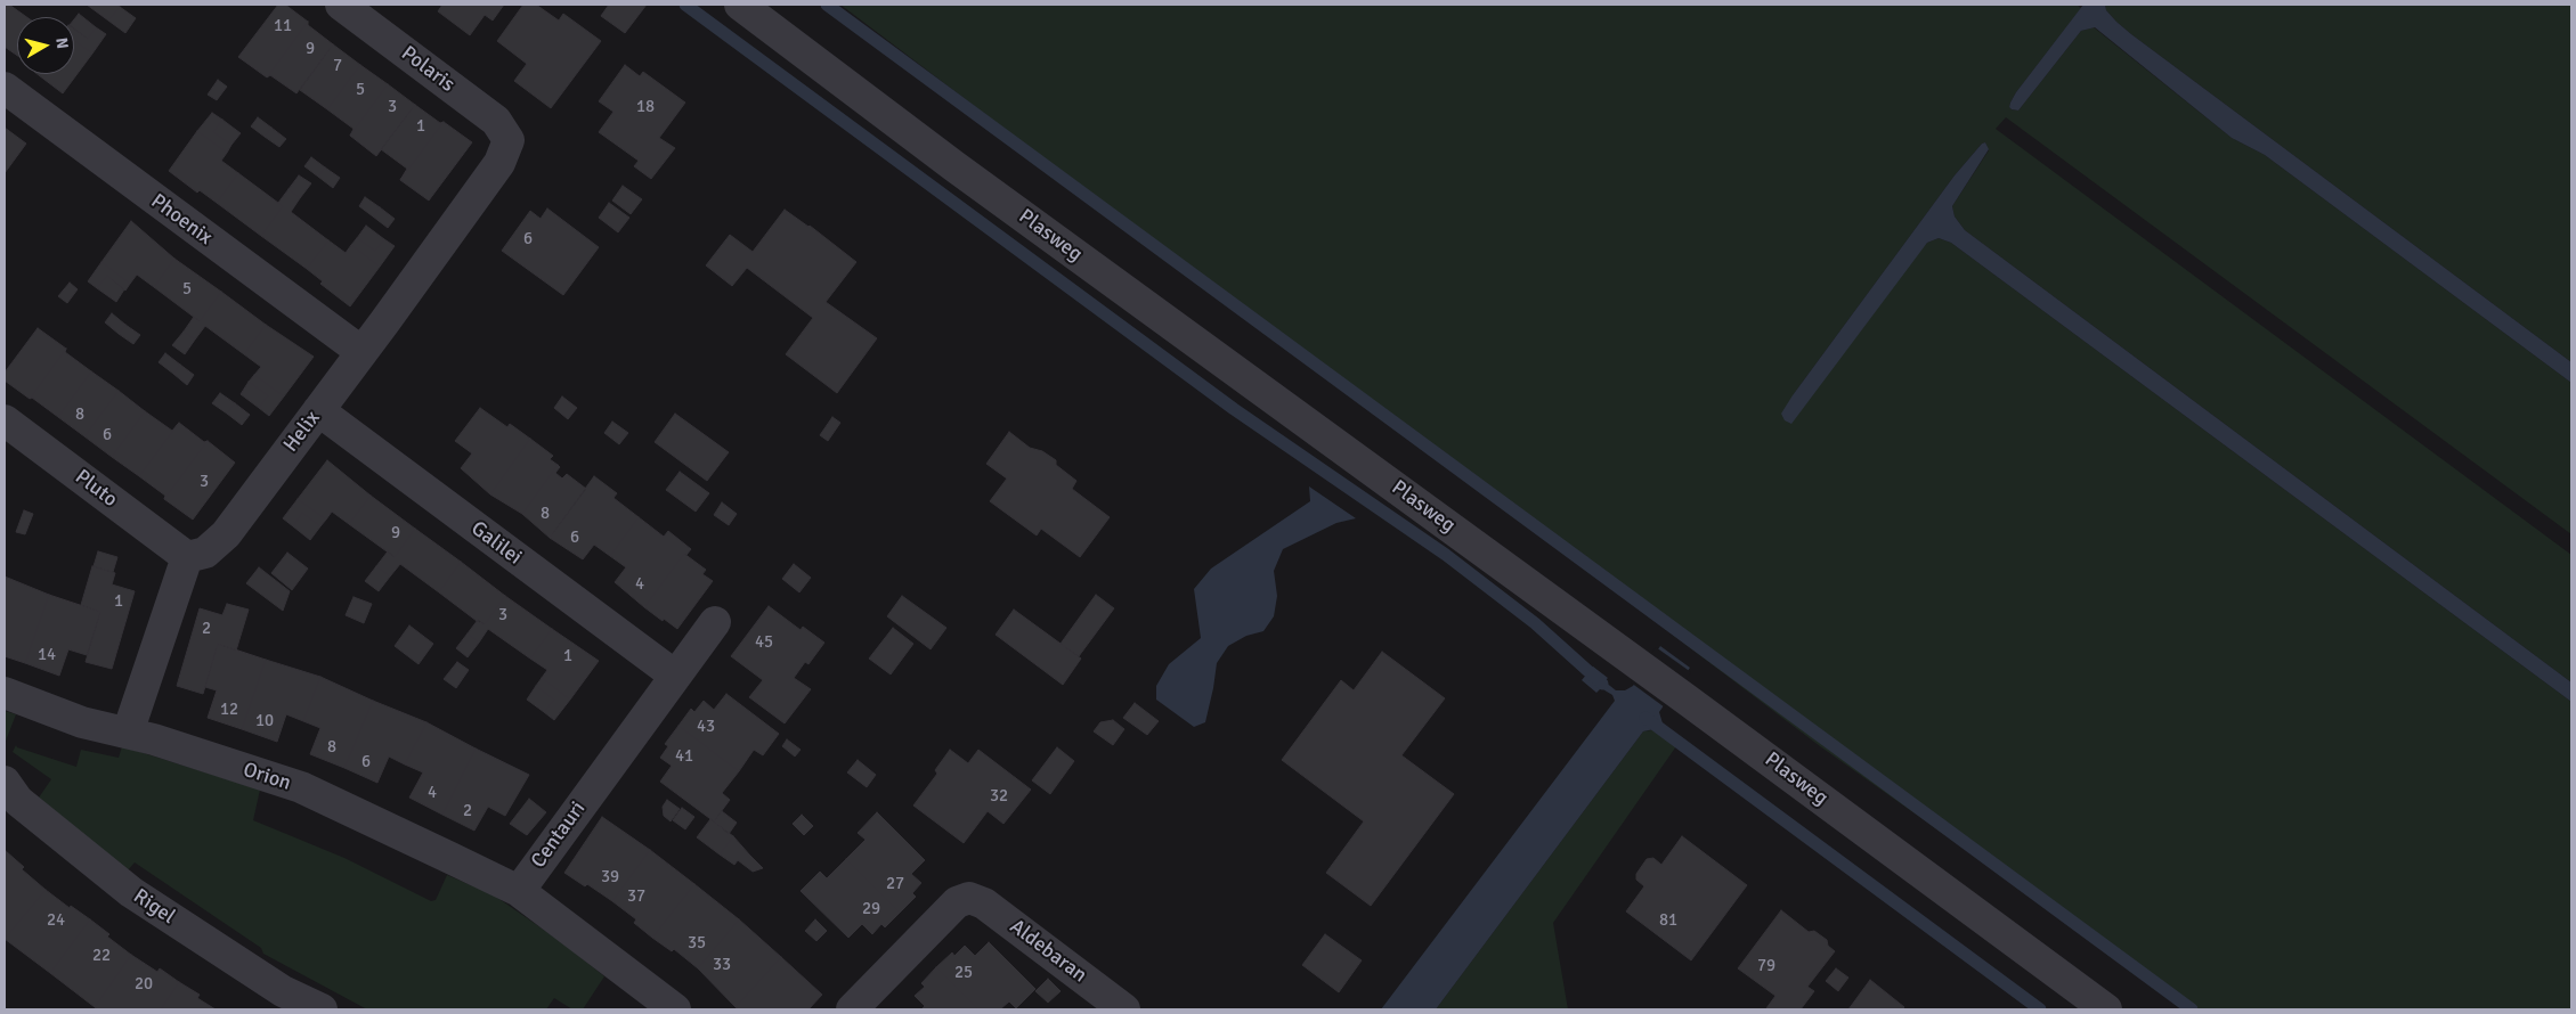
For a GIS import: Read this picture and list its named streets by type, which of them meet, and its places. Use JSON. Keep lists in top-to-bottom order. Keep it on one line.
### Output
{"streets":{"street":["Polaris","Phoenix","Plasweg","Helix","Pluto","Galilei","Orion","Centauri","Rigel","Aldebaran"]},"crossings":[["Polaris","Helix"],["Phoenix","Helix"],["Helix","Pluto"],["Helix","Galilei"],["Galilei","Centauri"],["Orion","Centauri"]],"house_numbers":["11","9","7","5","3","18","1","6","5","8","6","3","8","9","6","4","1","3","2","45","14","1","12","10","43","8","41","6","4","32","2","39","27","37","29","24","81","35","22","33","79","25","20"],"north":"right"}
